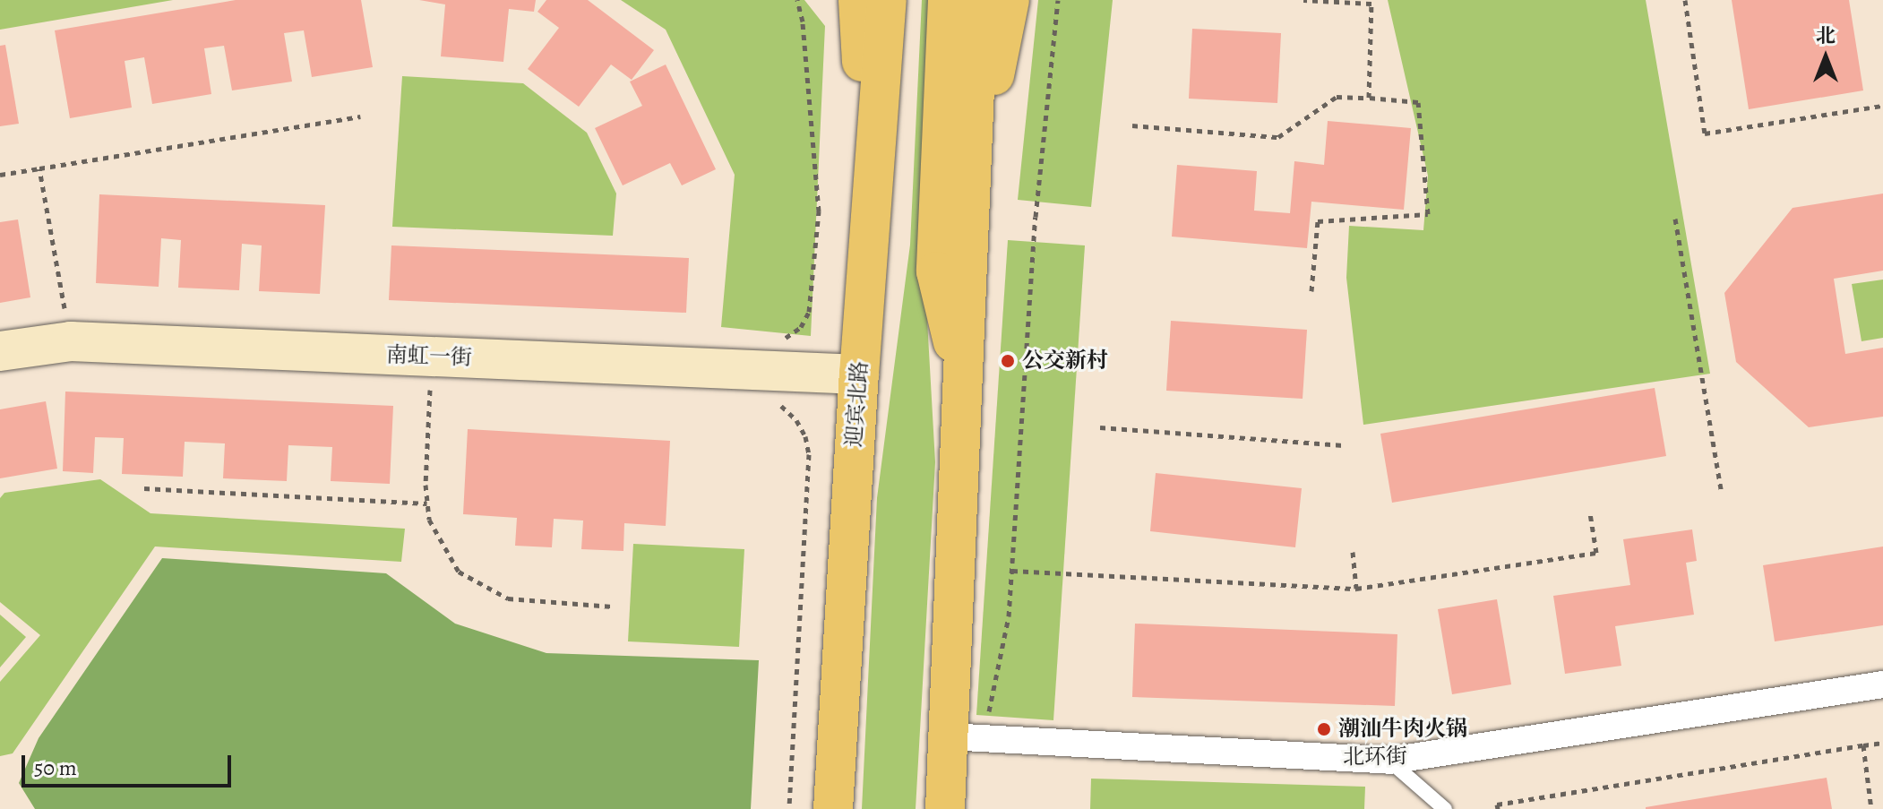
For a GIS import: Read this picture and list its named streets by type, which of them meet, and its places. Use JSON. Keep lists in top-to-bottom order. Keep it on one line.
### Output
{"streets":{"main road":["南虹一街","迎宾北路"],"street":["北环街"]},"crossings":[["南虹一街","迎宾北路"]],"places":["公交新村","潮汕牛肉火锅"],"scale_bar":"50 m","north":"top"}
